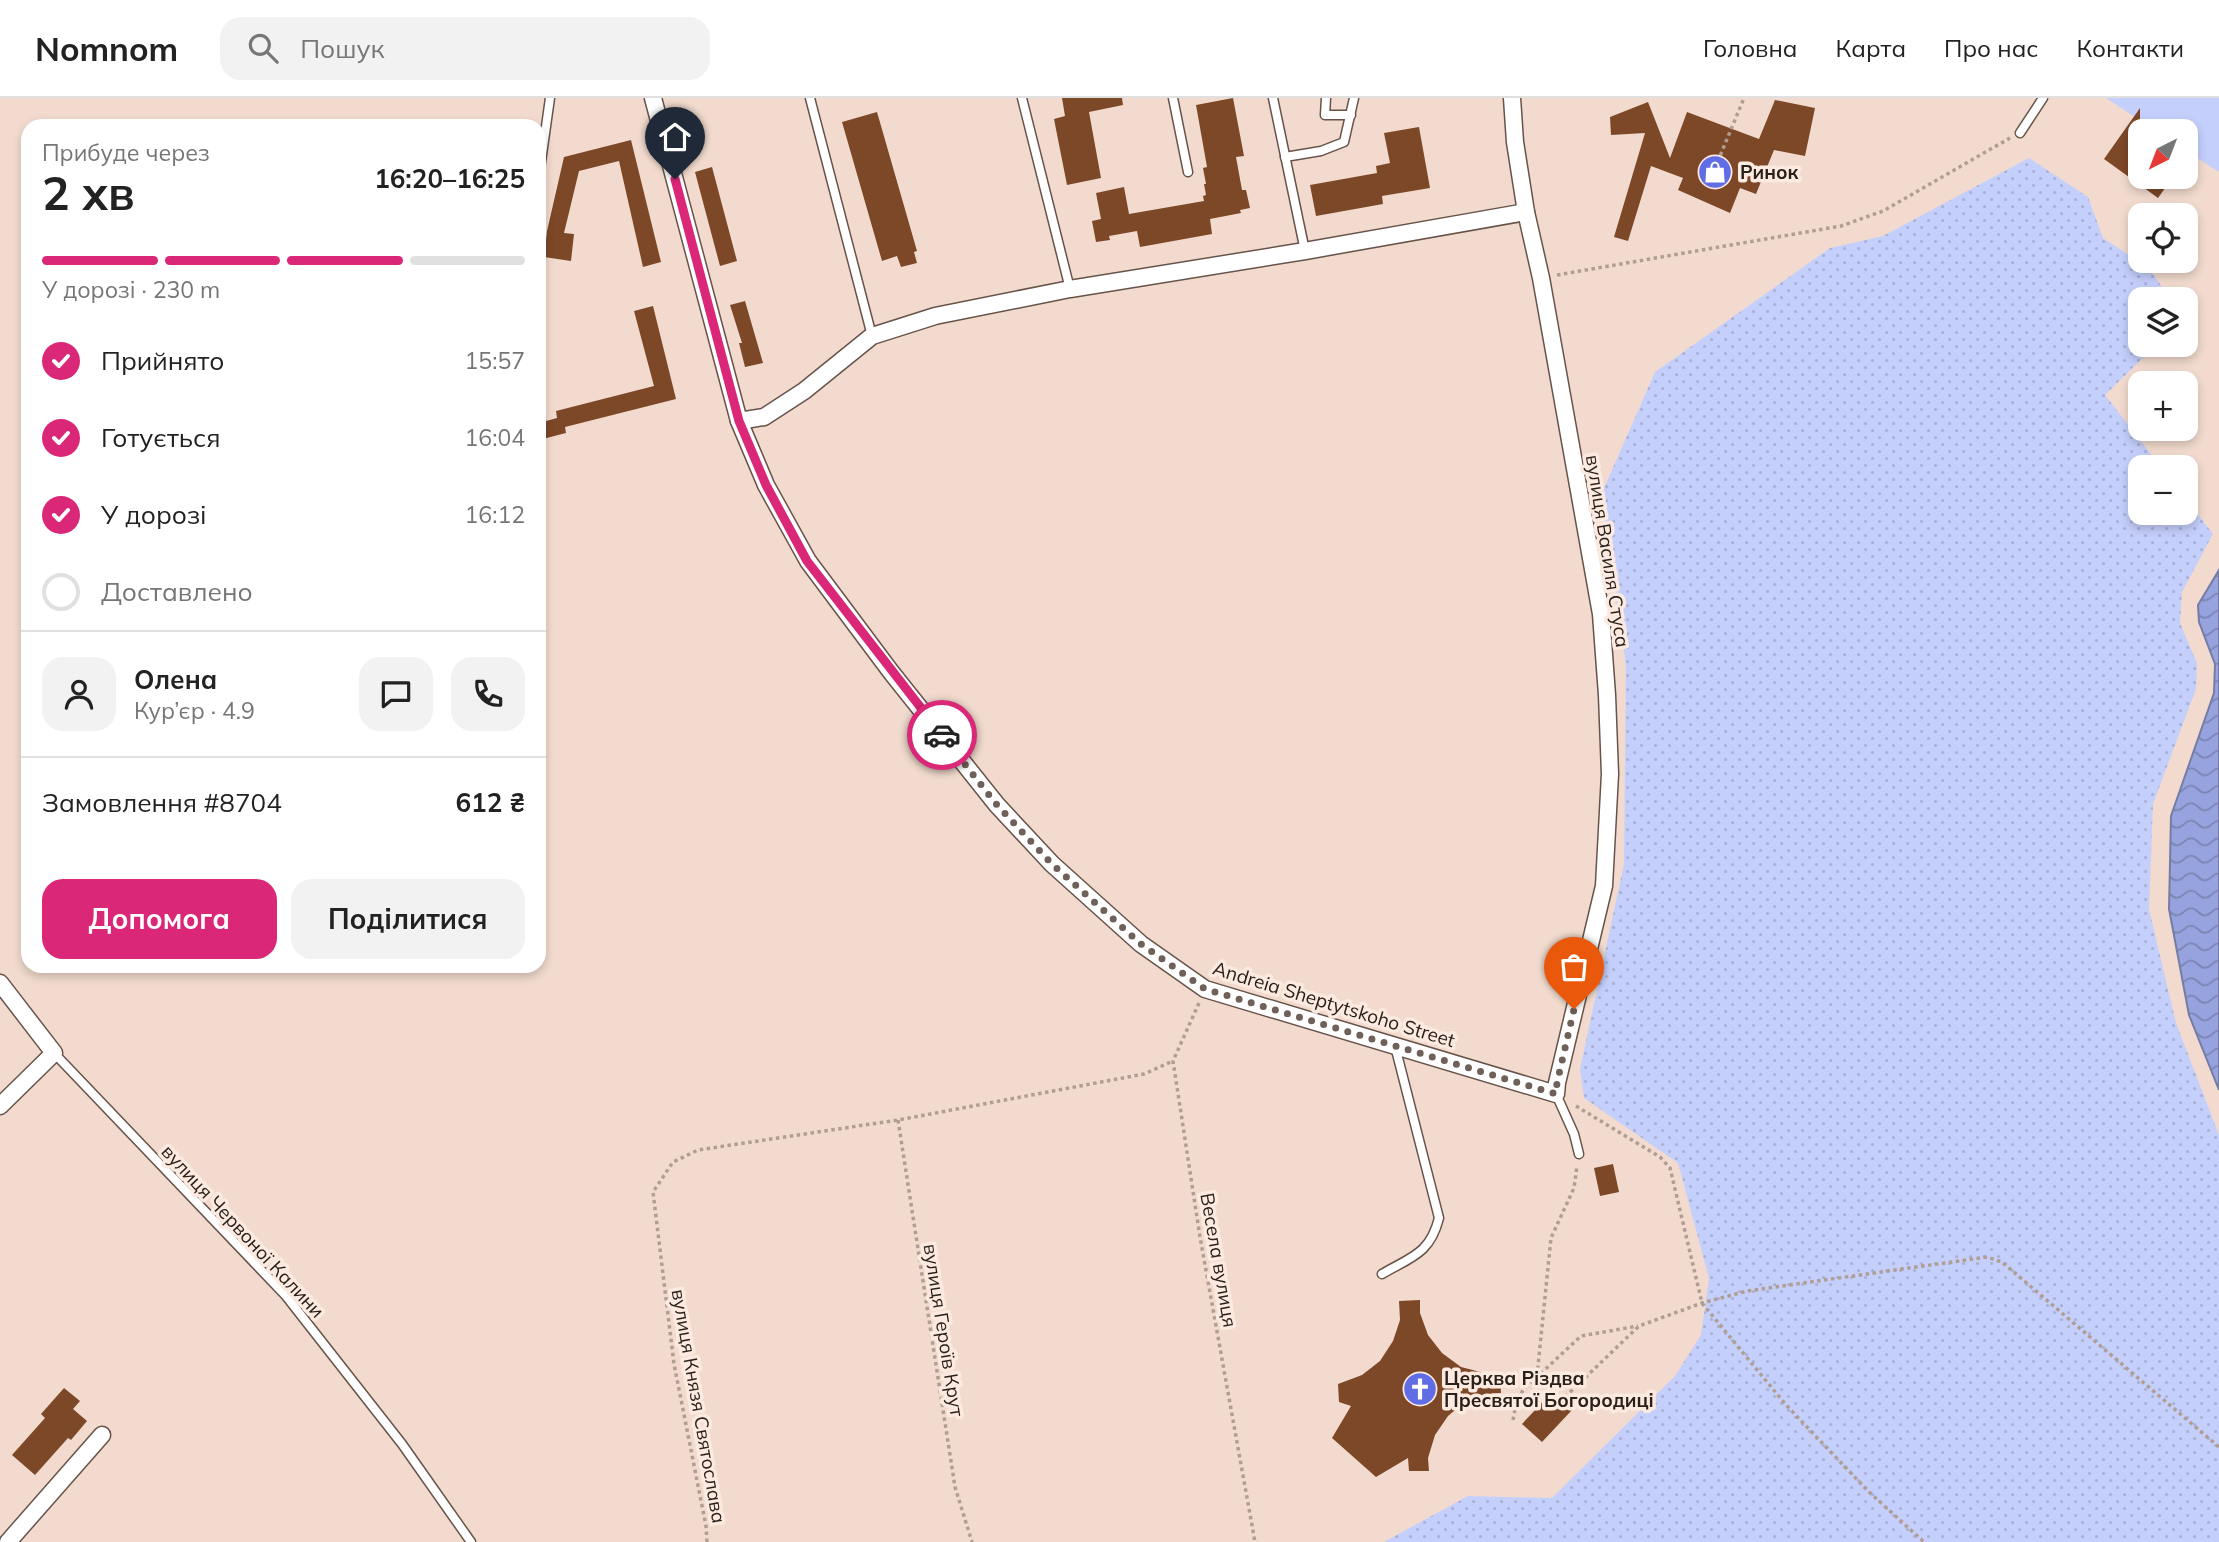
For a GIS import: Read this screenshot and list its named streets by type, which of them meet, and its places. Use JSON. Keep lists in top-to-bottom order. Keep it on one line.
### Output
{"streets":{"street":["вулиця Василя Стуса","Andreia Sheptytskoho Street"],"lane":["вулиця Червоної Калини"],"path":["Весела вулиця","вулиця Героїв Крут","вулиця Князя Святослава"]},"crossings":[["вулиця Василя Стуса","Andreia Sheptytskoho Street"],["вулиця Героїв Крут","вулиця Князя Святослава"]],"places":{"shop":["Ринок"],"church":["Церква Різдва Пресвятої Богородиці"]},"north":"bottom left","page":{"header":"Nomnom","search":"Пошук","nav":["Головна","Карта","Про нас","Контакти"],"map_buttons":["+","−"],"heading":["2 хв","Прибуде через","16:20–16:25"],"panel":["Олена","Кур’єр · 4.9","Замовлення #8704","612 ₴"],"bar":"У дорозі · 230 m","list":[["Прийнято","15:57"],["Готується","16:04"],["У дорозі","16:12"],"Доставлено"],"buttons":["Допомога","Поділитися"]}}
